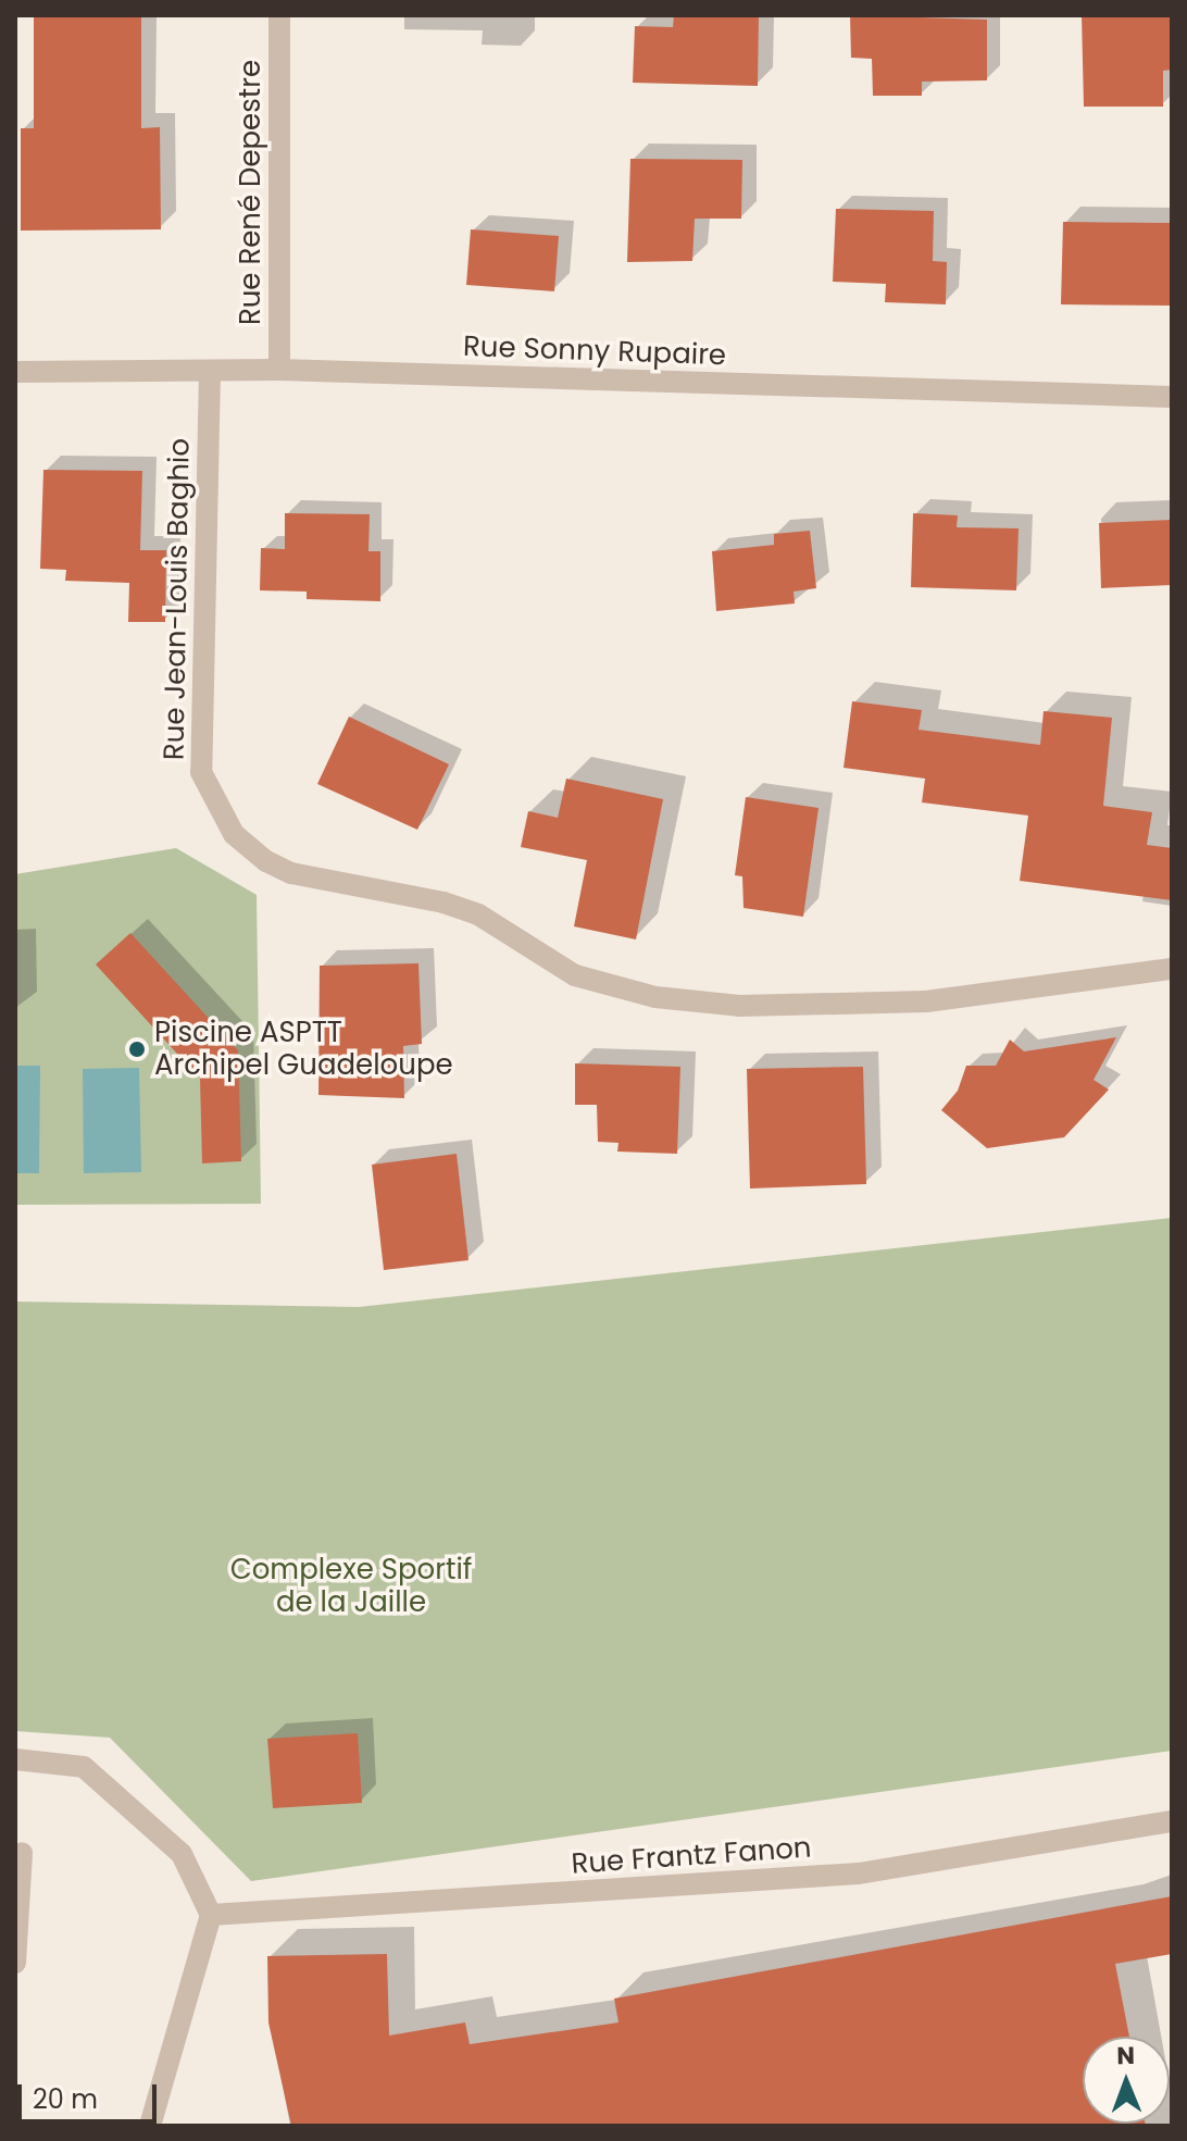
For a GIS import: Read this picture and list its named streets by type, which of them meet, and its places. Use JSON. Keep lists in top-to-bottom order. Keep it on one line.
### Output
{"streets":{"street":["Rue René Depestre","Rue Sonny Rupaire","Rue Jean-Louis Baghio","Rue Frantz Fanon"]},"crossings":[["Rue René Depestre","Rue Sonny Rupaire"],["Rue Sonny Rupaire","Rue Jean-Louis Baghio"]],"parks":["Complexe Sportif de la Jaille"],"places":["Piscine ASPTT Archipel Guadeloupe"],"scale_bar":"20 m","north":"top"}
